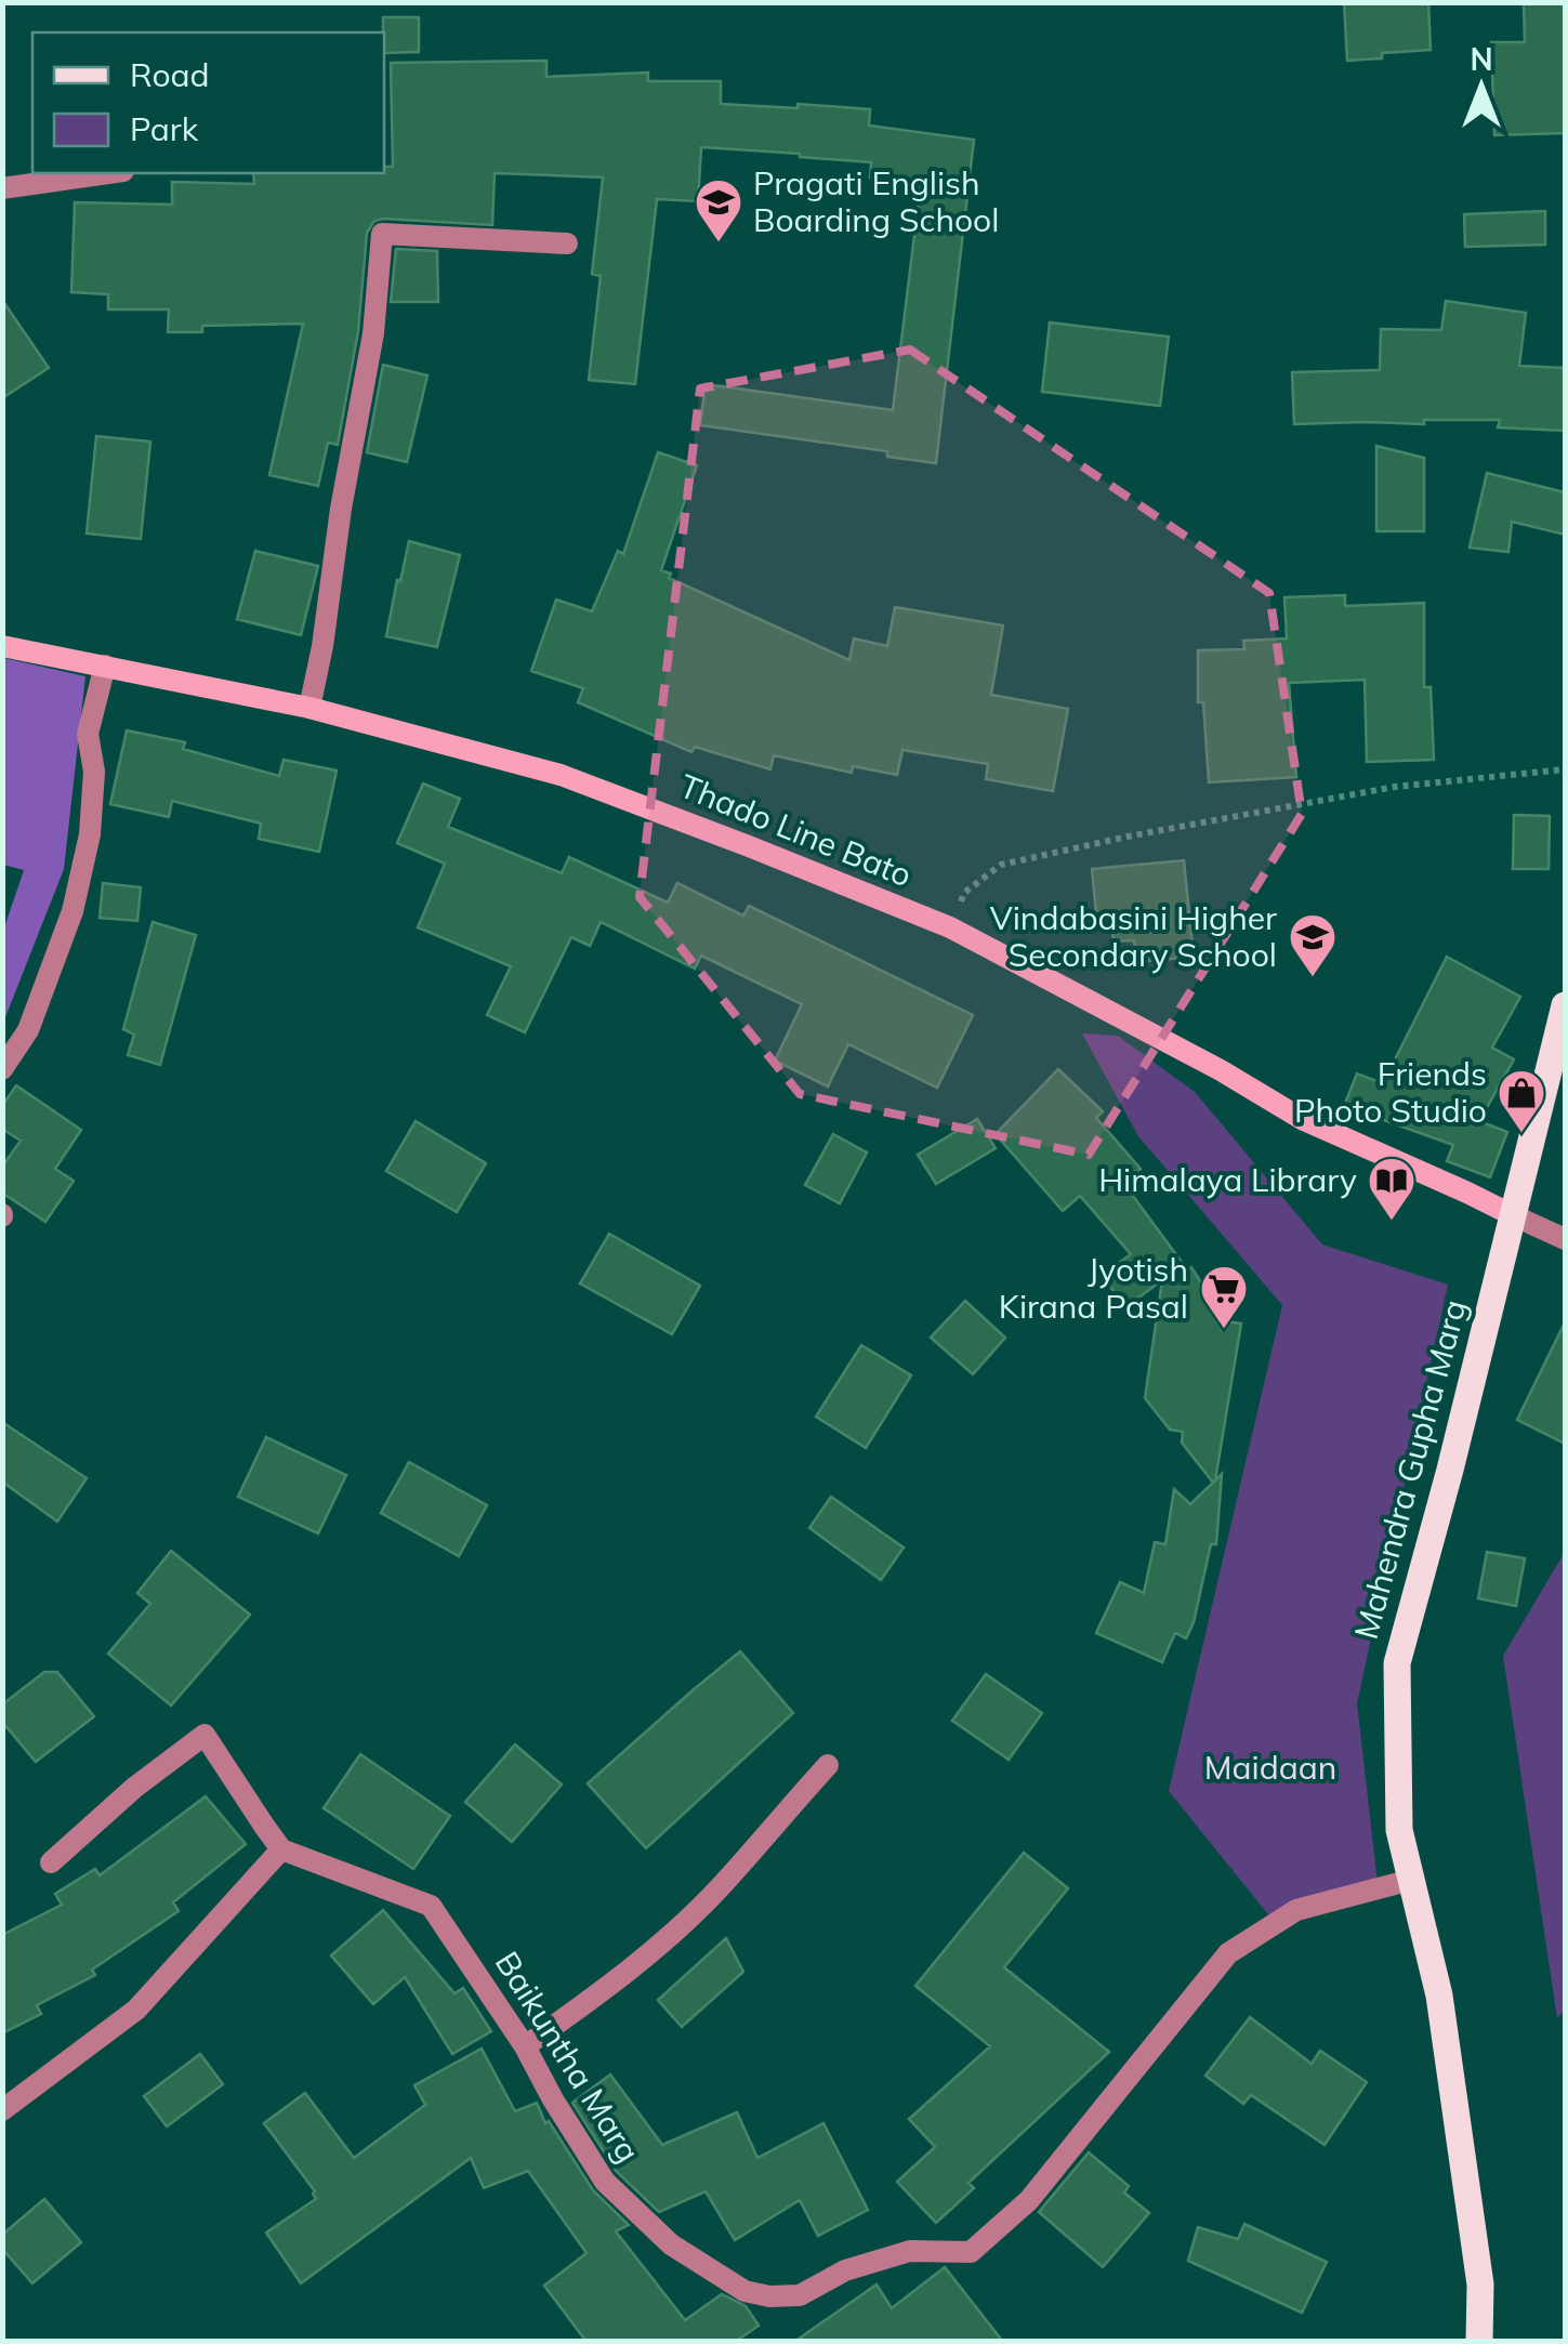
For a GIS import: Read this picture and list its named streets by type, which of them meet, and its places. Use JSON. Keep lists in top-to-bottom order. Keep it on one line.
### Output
{"streets":{"main road":["Thado Line Bato","Mahendra Gupha Marg"],"street":["Baikuntha Marg"]},"crossings":[["Thado Line Bato","Mahendra Gupha Marg"],["Mahendra Gupha Marg","Baikuntha Marg"]],"parks":["Maidaan"],"places":{"school or university":["Pragati English Boarding School","Vindabasini Higher Secondary School"],"shop":["Friends Photo Studio"],"library":["Himalaya Library"],"supermarket":["Jyotish Kirana Pasal"]},"legend":["Road","Park"],"north":"top"}
